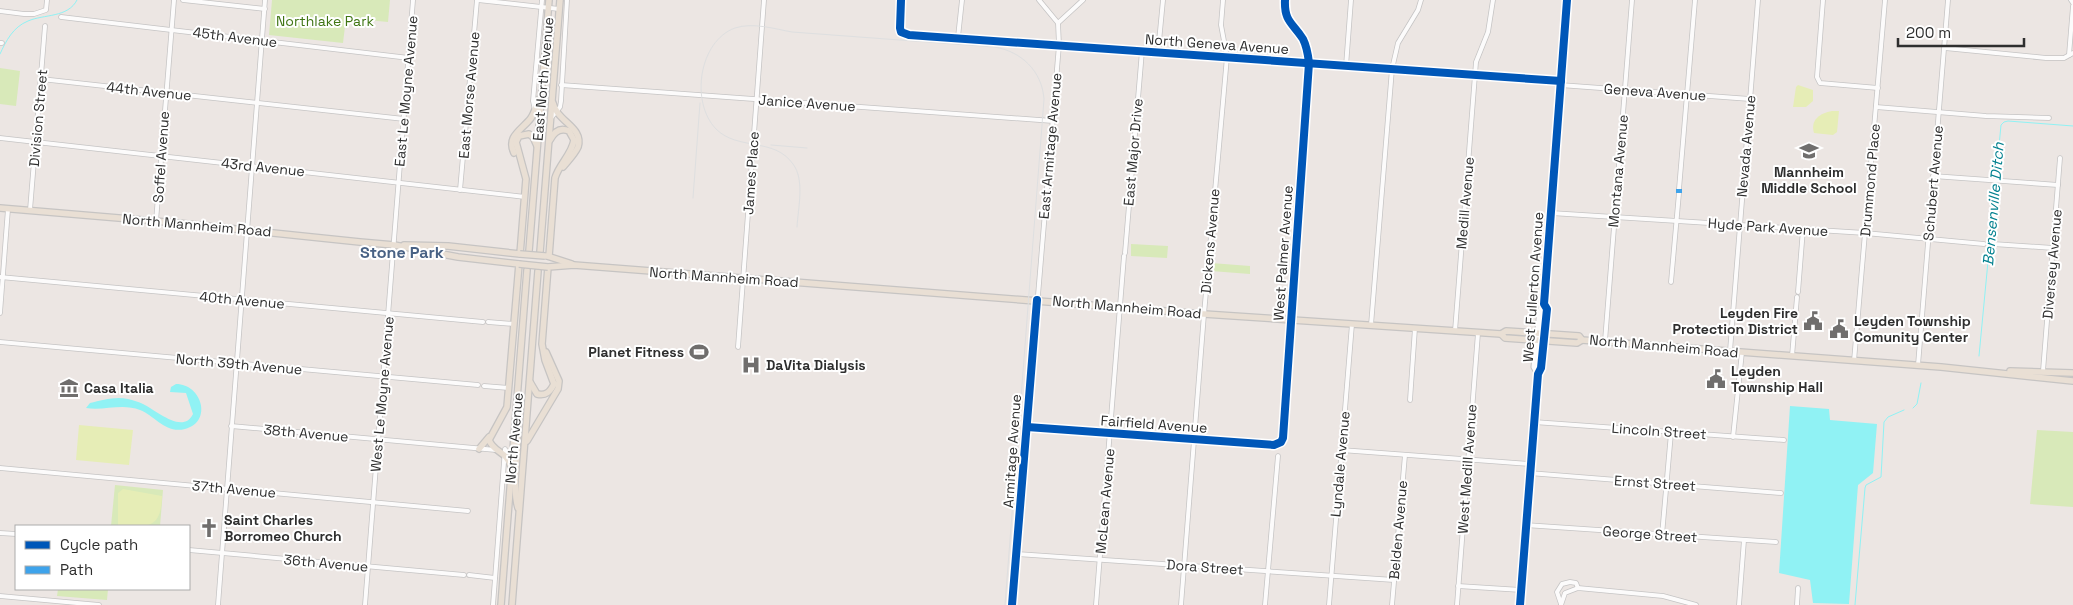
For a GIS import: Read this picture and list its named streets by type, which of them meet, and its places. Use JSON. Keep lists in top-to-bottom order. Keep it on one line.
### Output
{"streets":{"main road":["East North Avenue","North Mannheim Road","North Avenue"],"street":["45th Avenue","North Geneva Avenue","44th Avenue","East Le Moyne Avenue","Geneva Avenue","East Morse Avenue","Janice Avenue","Division Street","East Armitage Avenue","Nevada Avenue","East Major Drive","Soffel Avenue","43rd Avenue","Montana Avenue","James Place","Drummond Place","Schubert Avenue","Medill Avenue","Hyde Park Avenue","Dickens Avenue","West Palmer Avenue","Diversey Avenue","West Fullerton Avenue","40th Avenue","North 39th Avenue","West Le Moyne Avenue","Fairfield Avenue","Lincoln Street","38th Avenue","Armitage Avenue","Lyndale Avenue","West Medill Avenue","Ernst Street","37th Avenue","McLean Avenue","Belden Avenue","George Street","36th Avenue","Dora Street"]},"crossings":[["45th Avenue","East Le Moyne Avenue"],["45th Avenue","Soffel Avenue"],["North Geneva Avenue","Geneva Avenue"],["North Geneva Avenue","East Armitage Avenue"],["North Geneva Avenue","East Major Drive"],["North Geneva Avenue","Medill Avenue"],["North Geneva Avenue","Dickens Avenue"],["North Geneva Avenue","West Palmer Avenue"],["North Geneva Avenue","West Fullerton Avenue"],["East North Avenue","Janice Avenue"],["44th Avenue","East Le Moyne Avenue"],["44th Avenue","Division Street"],["44th Avenue","Soffel Avenue"],["East Le Moyne Avenue","43rd Avenue"],["East Le Moyne Avenue","West Le Moyne Avenue"],["Geneva Avenue","Nevada Avenue"],["Geneva Avenue","Montana Avenue"],["Geneva Avenue","West Fullerton Avenue"],["East Morse Avenue","43rd Avenue"],["Janice Avenue","East Armitage Avenue"],["Janice Avenue","James Place"],["Division Street","43rd Avenue"],["Division Street","North Mannheim Road"],["East Armitage Avenue","North Mannheim Road"],["East Armitage Avenue","Armitage Avenue"],["Nevada Avenue","North Mannheim Road"],["Nevada Avenue","Hyde Park Avenue"],["East Major Drive","North Mannheim Road"],["East Major Drive","McLean Avenue"],["Soffel Avenue","43rd Avenue"],["Soffel Avenue","North Mannheim Road"],["43rd Avenue","West Le Moyne Avenue"],["Montana Avenue","North Mannheim Road"],["Montana Avenue","Hyde Park Avenue"],["James Place","North Mannheim Road"],["Drummond Place","North Mannheim Road"],["Drummond Place","Hyde Park Avenue"],["Schubert Avenue","North Mannheim Road"],["Schubert Avenue","Hyde Park Avenue"],["Medill Avenue","North Mannheim Road"],["North Mannheim Road","Dickens Avenue"],["North Mannheim Road","West Palmer Avenue"],["North Mannheim Road","Diversey Avenue"],["North Mannheim Road","West Fullerton Avenue"],["North Mannheim Road","West Le Moyne Avenue"],["North Mannheim Road","Armitage Avenue"],["North Mannheim Road","Lyndale Avenue"],["North Mannheim Road","West Medill Avenue"],["North Mannheim Road","McLean Avenue"],["Hyde Park Avenue","West Fullerton Avenue"],["Dickens Avenue","Fairfield Avenue"],["Dickens Avenue","Dora Street"],["West Palmer Avenue","Fairfield Avenue"],["West Fullerton Avenue","Lincoln Street"],["West Fullerton Avenue","Ernst Street"],["West Fullerton Avenue","George Street"],["40th Avenue","West Le Moyne Avenue"],["North 39th Avenue","West Le Moyne Avenue"],["West Le Moyne Avenue","38th Avenue"],["West Le Moyne Avenue","37th Avenue"],["West Le Moyne Avenue","36th Avenue"],["Fairfield Avenue","Armitage Avenue"],["Fairfield Avenue","McLean Avenue"],["38th Avenue","North Avenue"],["Armitage Avenue","Dora Street"],["Lyndale Avenue","Dora Street"],["McLean Avenue","Dora Street"],["Belden Avenue","Dora Street"]],"districts":["Stone Park"],"water":["Bensenville Ditch"],"parks":["Northlake Park"],"places":{"school or university":["Mannheim Middle School"],"public building":["Leyden Fire Protection District","Leyden Township Comunity Center","Leyden Township Hall"],"sports":["Planet Fitness"],"hospital":["DaVita Dialysis"],"museum":["Casa Italia"],"church":["Saint Charles Borromeo Church"]},"legend":["Cycle path","Path"],"scale_bar":"200 m"}
